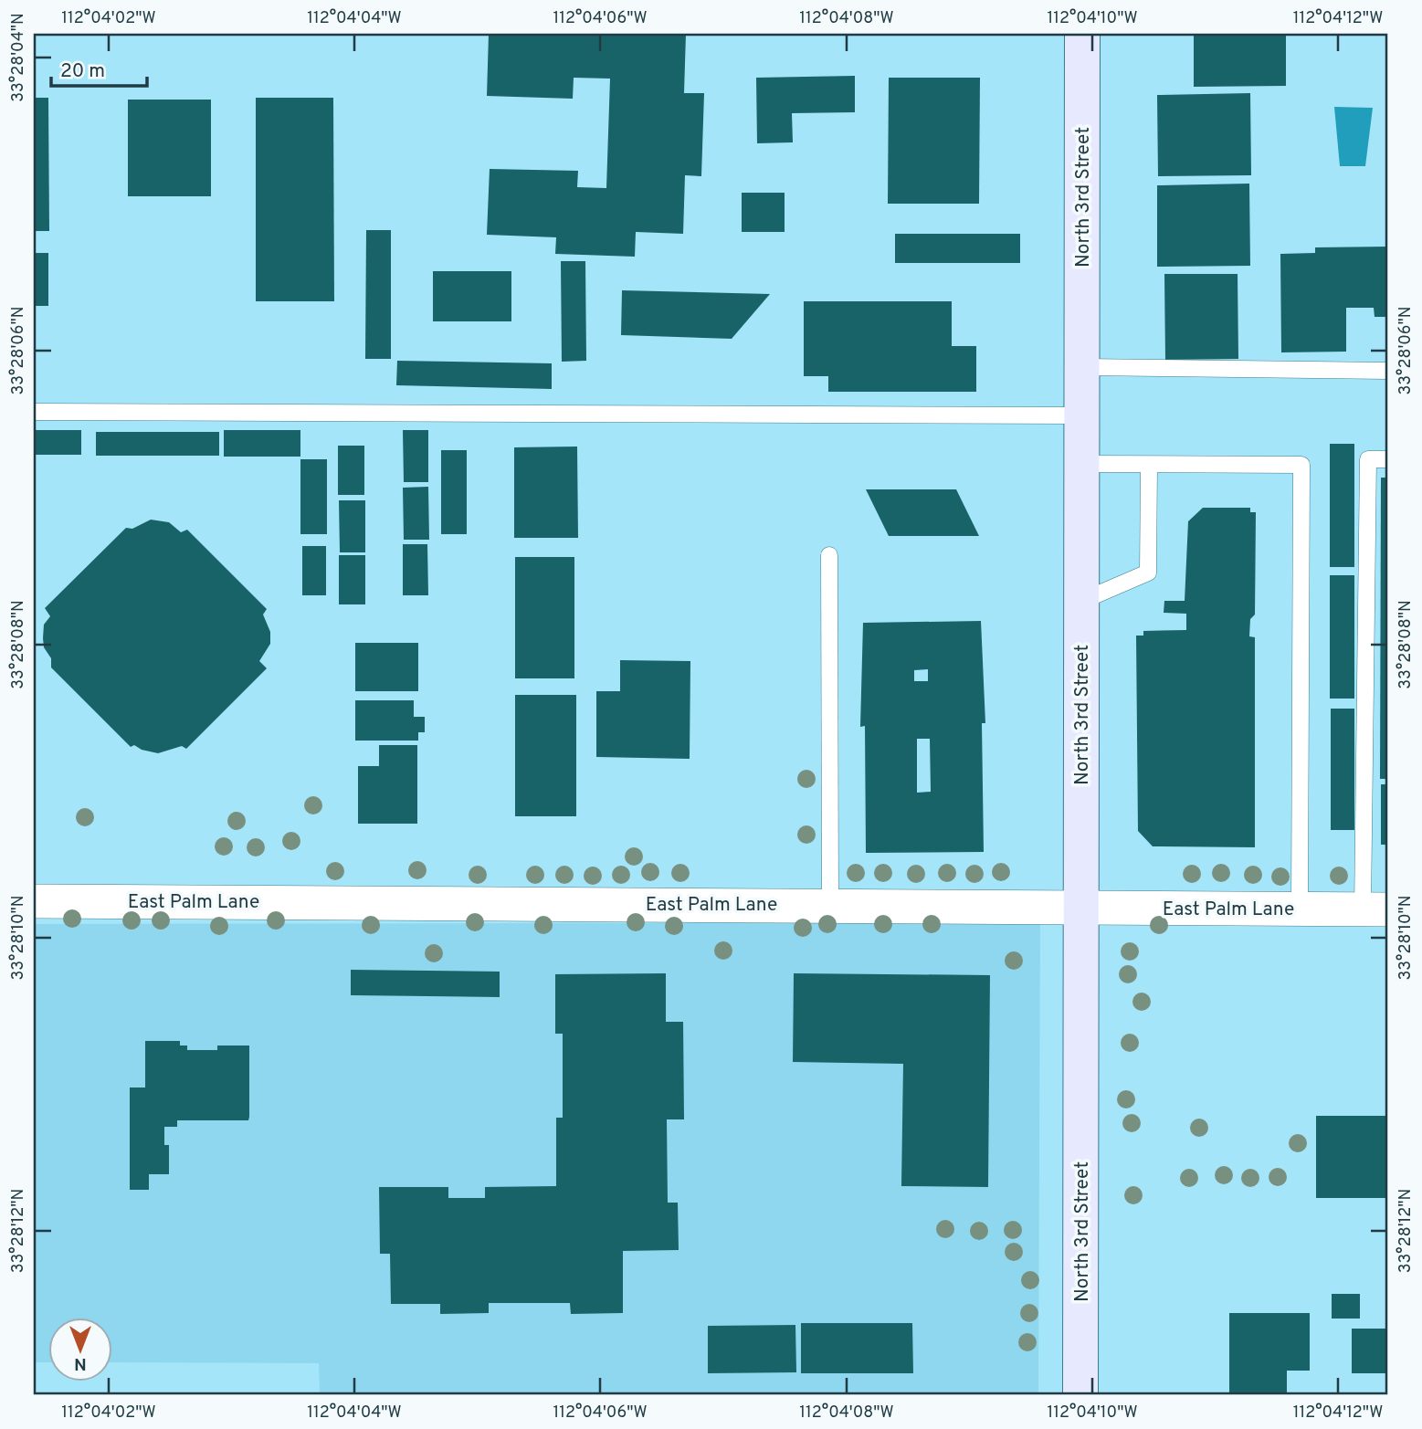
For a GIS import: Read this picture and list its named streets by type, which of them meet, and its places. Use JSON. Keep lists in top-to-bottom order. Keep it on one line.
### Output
{"streets":{"street":["North 3rd Street","East Palm Lane"]},"crossings":[["North 3rd Street","East Palm Lane"]],"scale_bar":"20 m","north":"bottom","coordinates":["112°04'02\"W","112°04'04\"W","112°04'06\"W","112°04'08\"W","112°04'10\"W","112°04'12\"W","33°28'04\"N","33°28'06\"N","33°28'08\"N","33°28'10\"N","33°28'12\"N"]}
